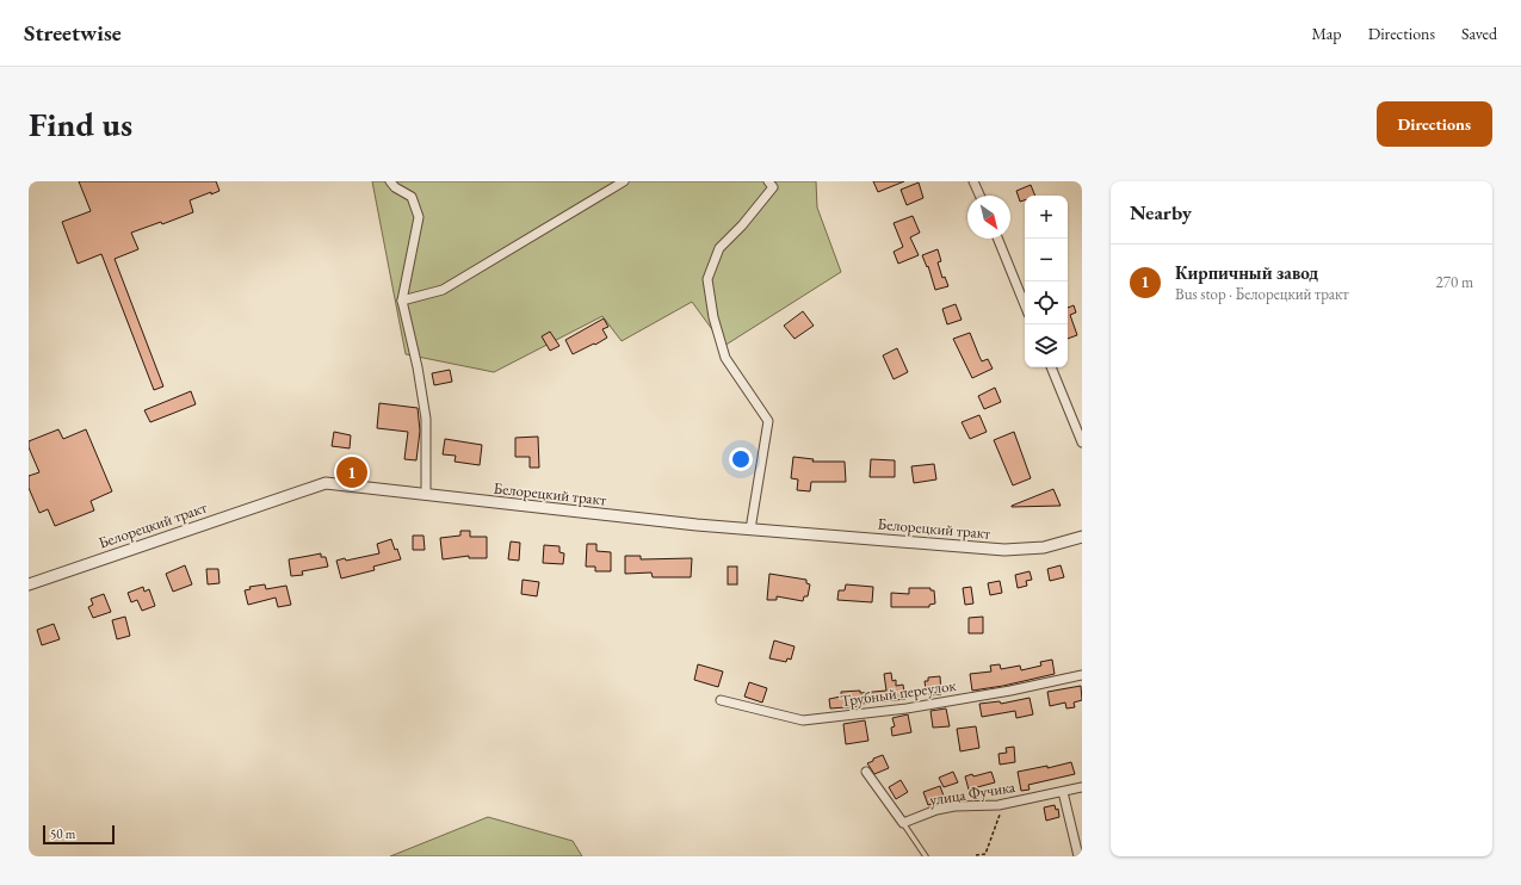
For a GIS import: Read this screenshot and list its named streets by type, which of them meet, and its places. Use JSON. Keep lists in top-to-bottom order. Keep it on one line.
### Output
{"streets":{"street":["Белорецкий тракт","Трубный переулок","улица Фучика"]},"scale_bar":"50 m","north":"bottom right","page":{"header":"Streetwise","nav":["Map","Directions","Saved"],"buttons":"Directions","title":"Find us","heading":"Nearby","map_buttons":["+","−"],"list":[{"mark":"1","name":"Кирпичный завод","note":"Bus stop · Белорецкий тракт","value":"270 m"}],"pins":"1","scale":"50 m"}}
